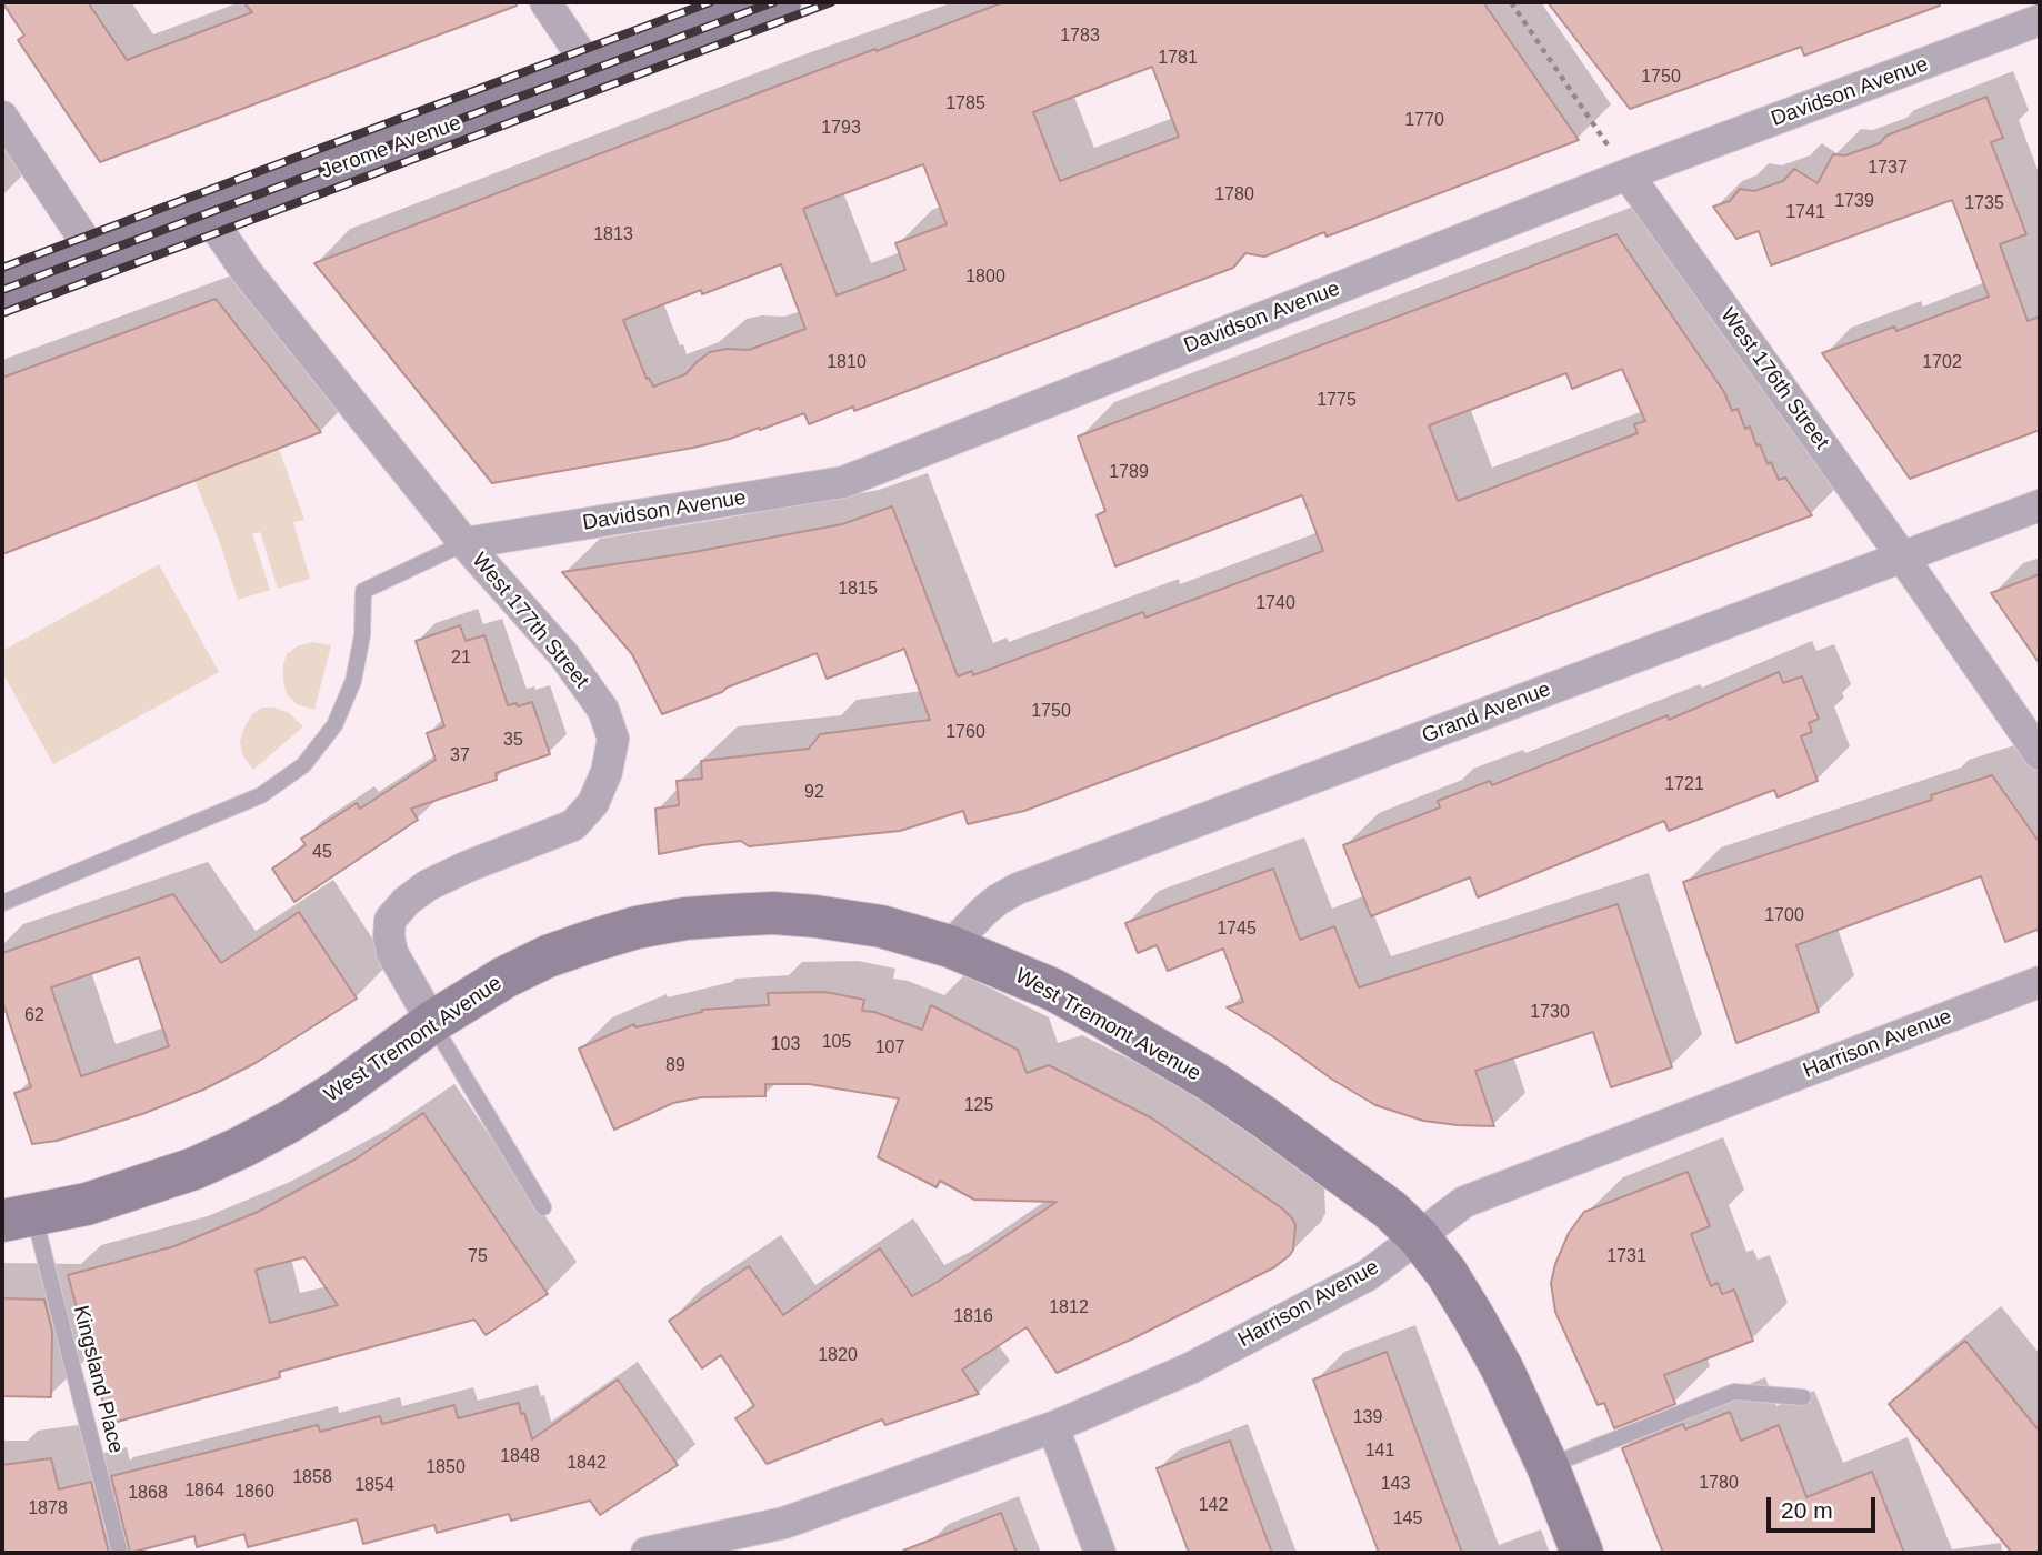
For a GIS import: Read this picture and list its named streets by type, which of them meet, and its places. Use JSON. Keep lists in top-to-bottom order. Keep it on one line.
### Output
{"streets":{"main road":["Jerome Avenue","West Tremont Avenue"],"street":["Davidson Avenue","West 176th Street","West 177th Street","Grand Avenue","Harrison Avenue"],"lane":["Kingsland Place"]},"crossings":[["Davidson Avenue","West 176th Street"],["Davidson Avenue","West 177th Street"],["Jerome Avenue","West 177th Street"],["West 176th Street","Grand Avenue"],["West 177th Street","West Tremont Avenue"],["Grand Avenue","West Tremont Avenue"],["West Tremont Avenue","Harrison Avenue"],["West Tremont Avenue","Kingsland Place"]],"house_numbers":["1783","1781","1750","1785","1770","1793","1737","1780","1739","1735","1741","1813","1800","1810","1702","1775","1789","1815","1740","21","1750","1760","35","37","1721","92","45","1700","1745","1730","62","105","103","107","89","125","75","1731","1812","1816","1820","139","141","1848","1842","1850","1858","1780","143","1854","1864","1860","1868","142","1878","145"],"scale_bar":"20 m"}
